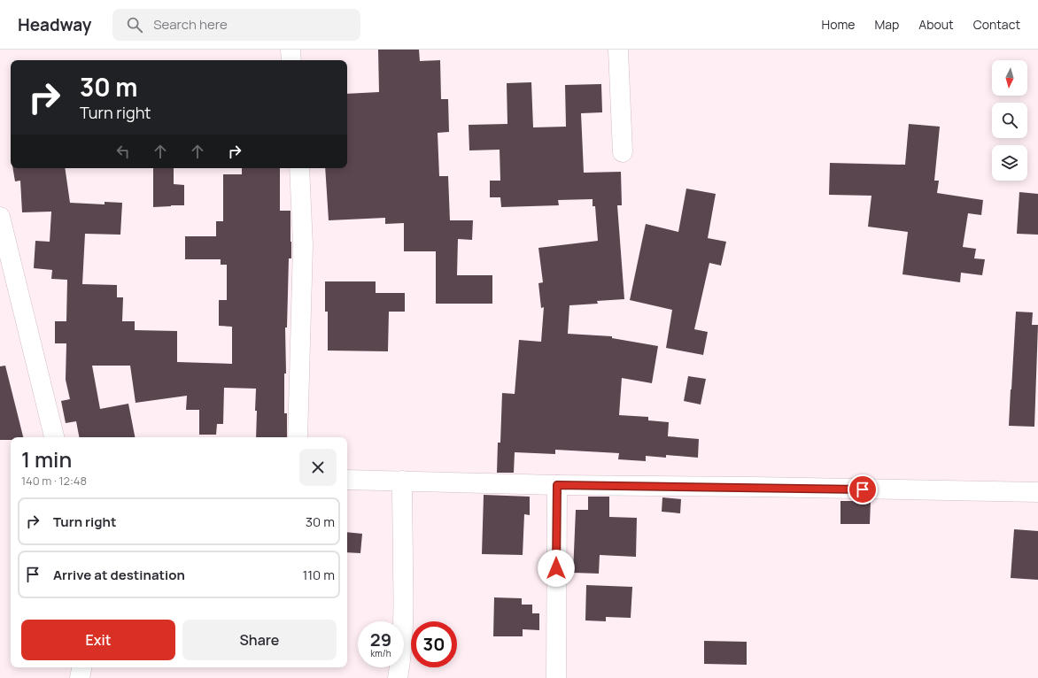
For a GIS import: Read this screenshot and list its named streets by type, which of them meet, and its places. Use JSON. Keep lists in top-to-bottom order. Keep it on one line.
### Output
{"north":"bottom","page":{"header":"Headway","search":"Search here","nav":["Home","Map","About","Contact"],"turn":["30 m","Turn right"],"heading":["1 min","140 m · 12:48"],"list":[{"name":"Turn right","value":"30 m"},{"name":"Arrive at destination","value":"110 m"}],"buttons":["Exit","Share"],"speed":"29 km/h","limit":"30"}}
